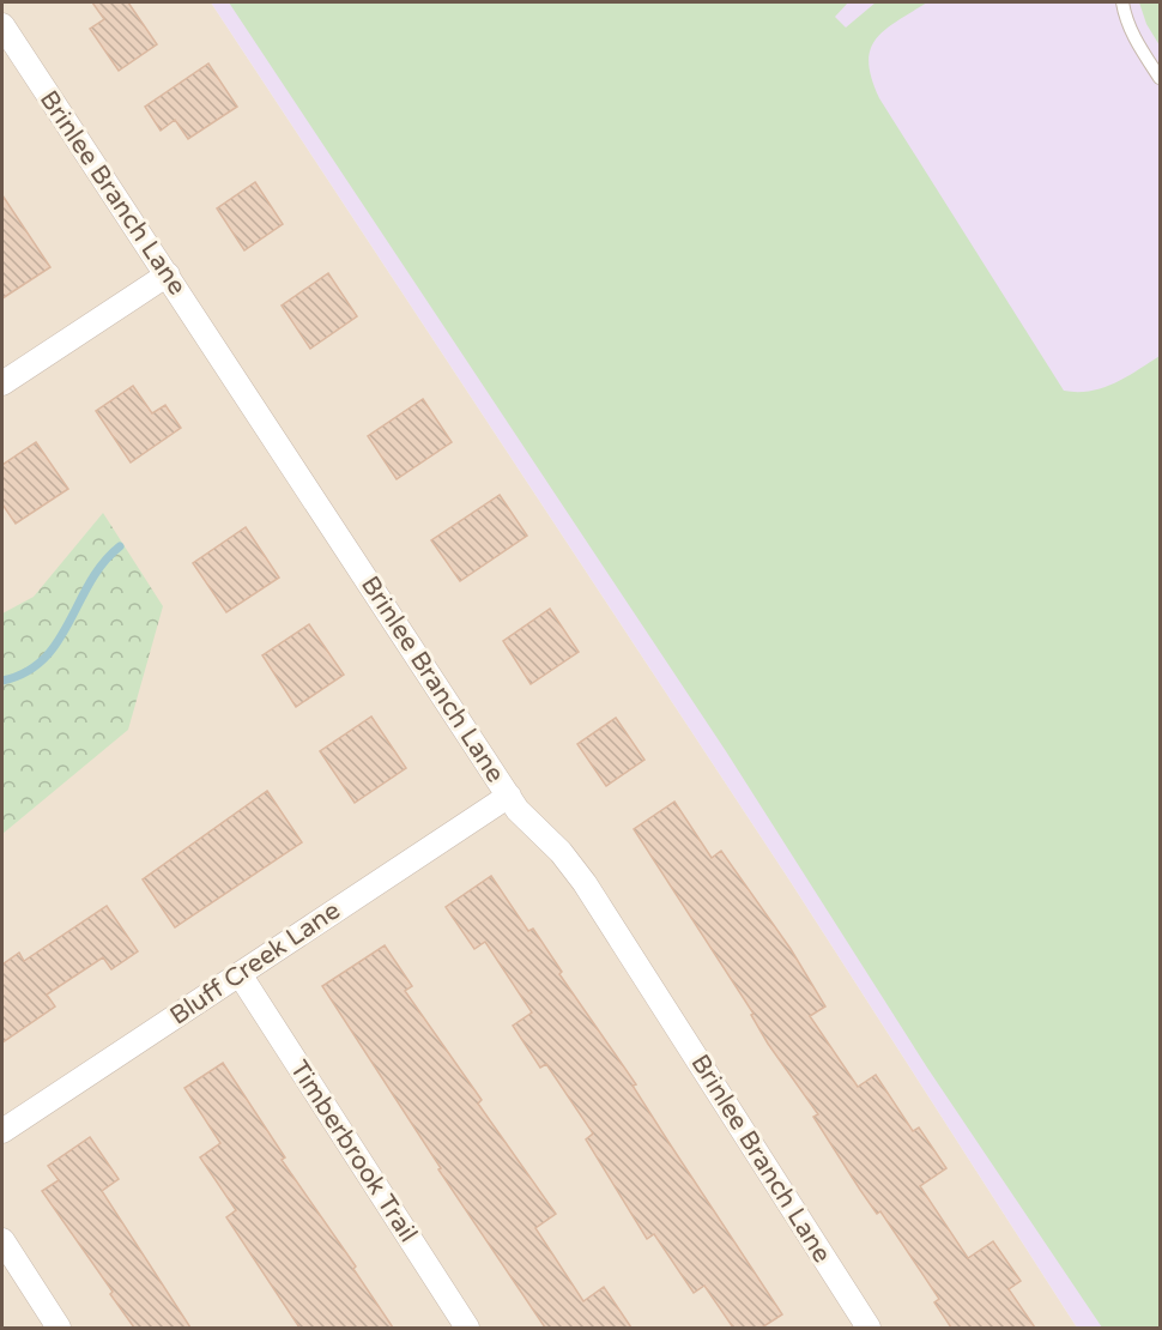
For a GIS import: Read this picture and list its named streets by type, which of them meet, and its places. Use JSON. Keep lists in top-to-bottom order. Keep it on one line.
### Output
{"streets":{"street":["Brinlee Branch Lane","Bluff Creek Lane","Timberbrook Trail"]},"crossings":[["Brinlee Branch Lane","Bluff Creek Lane"],["Bluff Creek Lane","Timberbrook Trail"]]}
